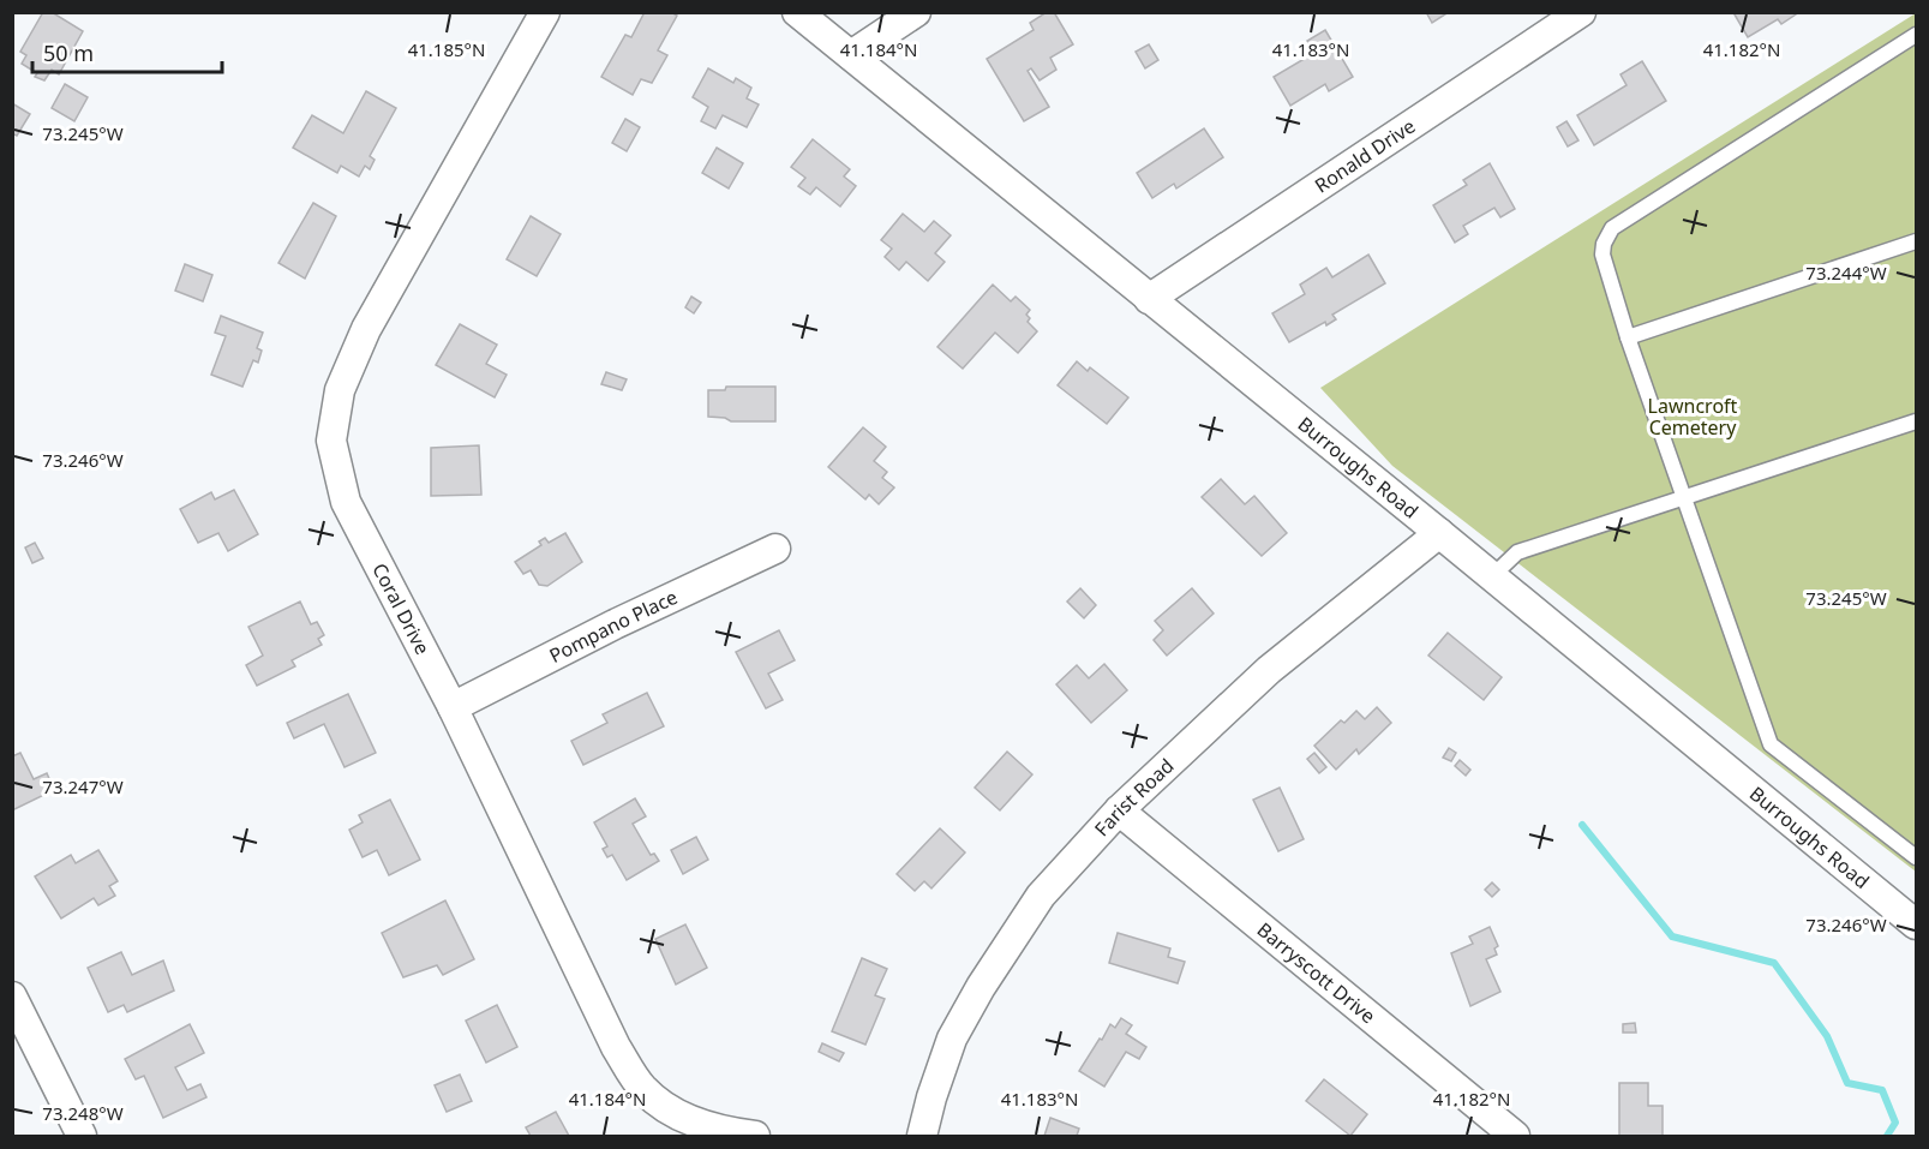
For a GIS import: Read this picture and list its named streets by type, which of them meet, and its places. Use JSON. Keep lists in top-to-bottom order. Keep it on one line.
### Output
{"streets":{"street":["Ronald Drive","Burroughs Road","Coral Drive","Pompano Place","Farist Road","Barryscott Drive"]},"crossings":[["Ronald Drive","Burroughs Road"],["Burroughs Road","Farist Road"],["Coral Drive","Pompano Place"],["Farist Road","Barryscott Drive"]],"parks":["Lawncroft Cemetery"],"scale_bar":"50 m","coordinates":["41.185°N","41.184°N","41.183°N","41.182°N","73.245°W","73.244°W","73.246°W","73.247°W","73.248°W"]}
